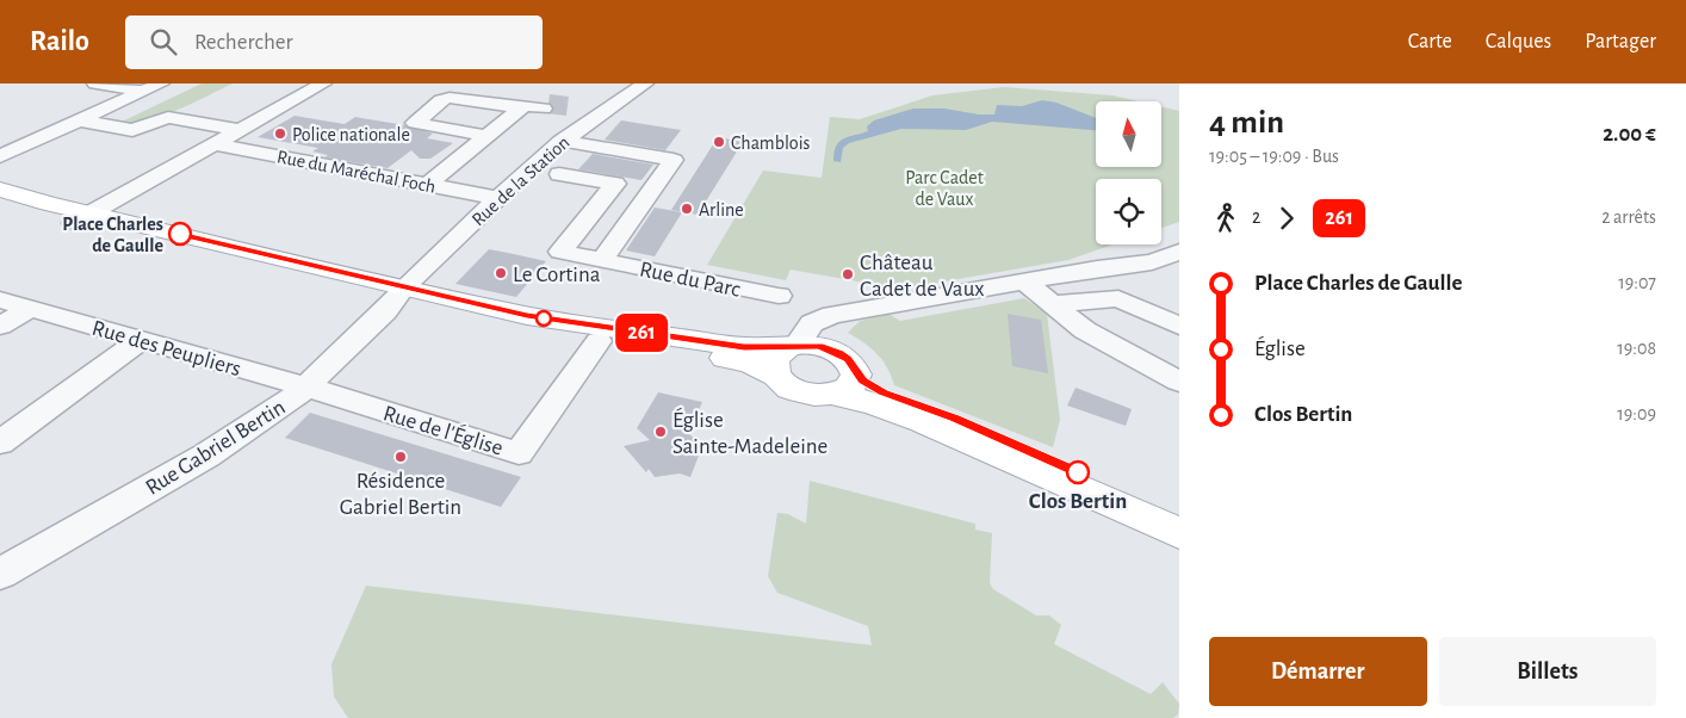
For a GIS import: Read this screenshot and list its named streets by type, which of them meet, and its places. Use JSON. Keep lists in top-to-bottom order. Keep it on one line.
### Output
{"streets":{"street":["Rue du Maréchal Foch","Rue de la Station","Rue du Parc","Rue des Peupliers","Rue de l'Église","Rue Gabriel Bertin"]},"crossings":[["Rue du Maréchal Foch","Rue de la Station"],["Rue de la Station","Rue du Parc"],["Rue de la Station","Rue Gabriel Bertin"],["Rue des Peupliers","Rue de l'Église"],["Rue des Peupliers","Rue Gabriel Bertin"],["Rue de l'Église","Rue Gabriel Bertin"]],"parks":["Parc Cadet de Vaux"],"places":["Police nationale","Chamblois","Arline","Place Charles de Gaulle","Le Cortina","Château Cadet de Vaux","Église Sainte-Madeleine","Résidence Gabriel Bertin","Clos Bertin"],"lines":["bus line 261"],"north":"top","page":{"header":"Railo","search":"Rechercher","nav":["Carte","Calques","Partager"],"on_map":"261","heading":["4 min","19:05 – 19:09 · Bus","2.00 €"],"legs":["2","261","2 arrêts"],"list":[{"name":"Place Charles de Gaulle","value":"19:07"},{"name":"Église","value":"19:08"},{"name":"Clos Bertin","value":"19:09"}],"buttons":["Démarrer","Billets"]}}
